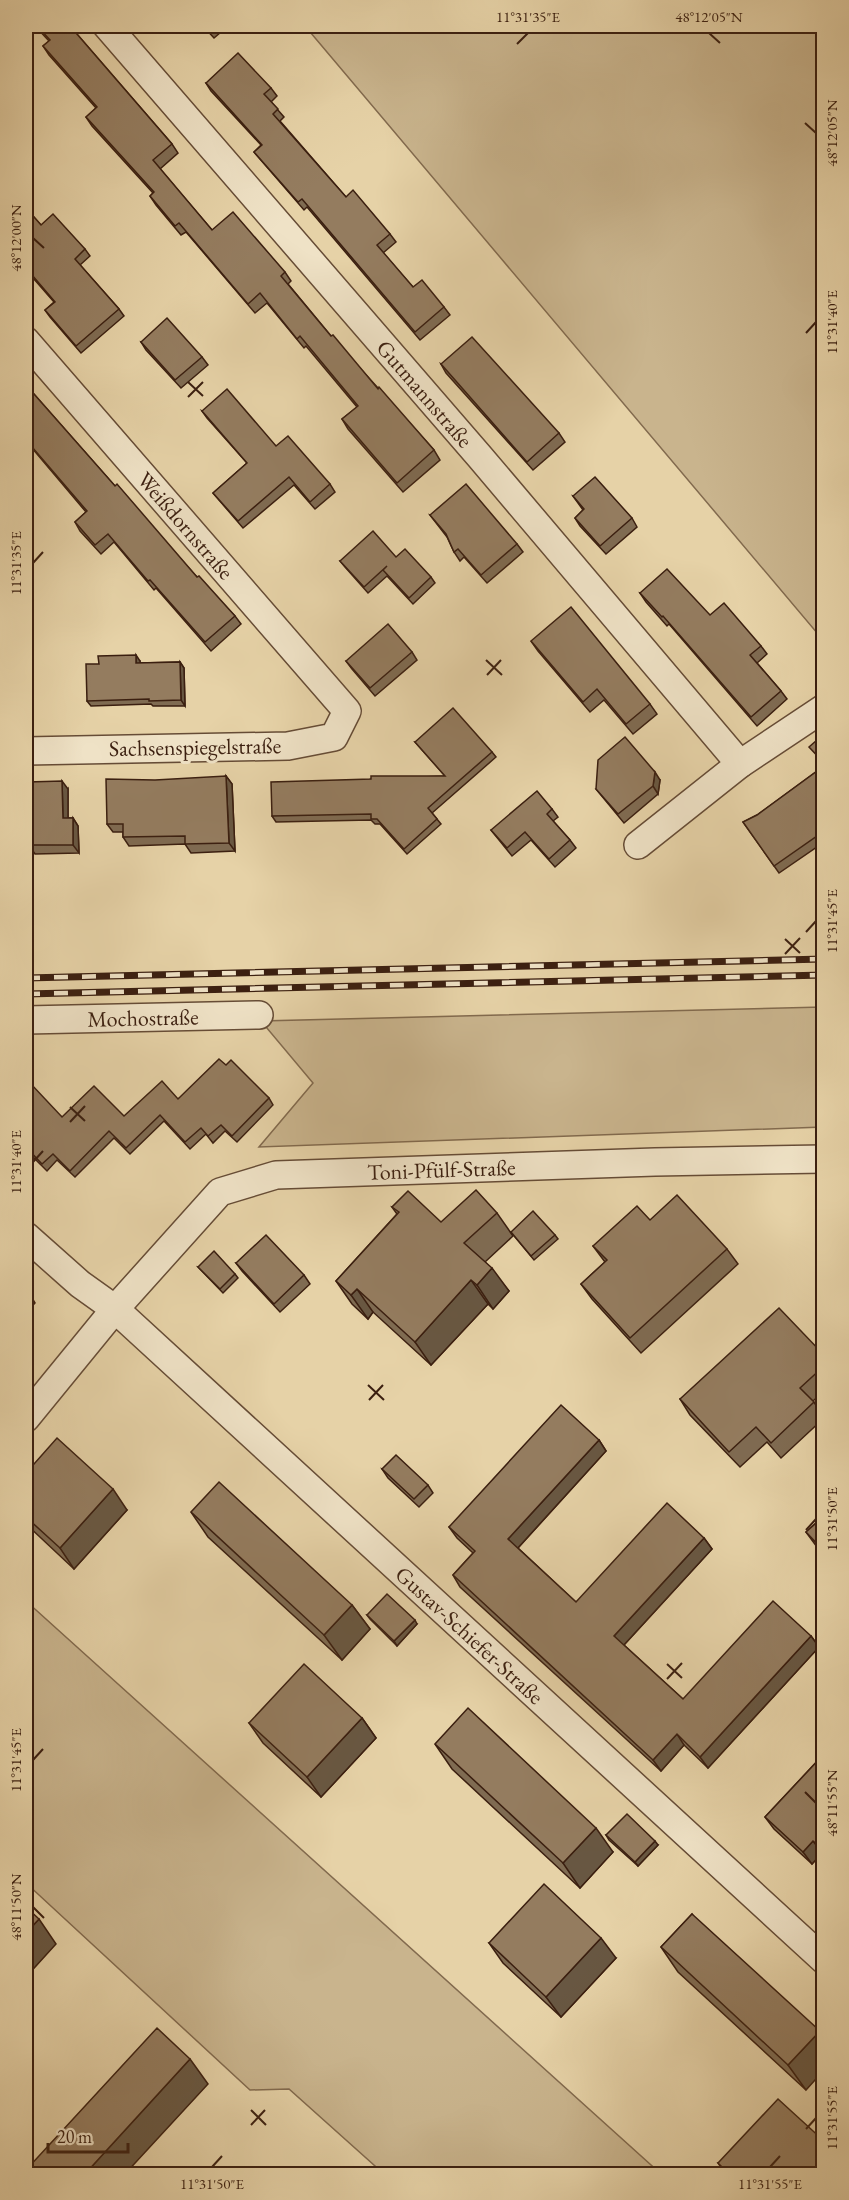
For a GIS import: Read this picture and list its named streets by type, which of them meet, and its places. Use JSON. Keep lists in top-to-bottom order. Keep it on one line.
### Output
{"streets":{"street":["Gutmannstraße","Weißdornstraße","Sachsenspiegelstraße","Mochostraße","Toni-Pfülf-Straße","Gustav-Schiefer-Straße"]},"crossings":[["Weißdornstraße","Sachsenspiegelstraße"],["Toni-Pfülf-Straße","Gustav-Schiefer-Straße"]],"scale_bar":"20 m","coordinates":["11°31'35\"E","48°12'05\"N","48°12'00\"N","11°31'40\"E","11°31'45\"E","11°31'50\"E","48°11'55\"N","48°11'50\"N","11°31'55\"E"]}
